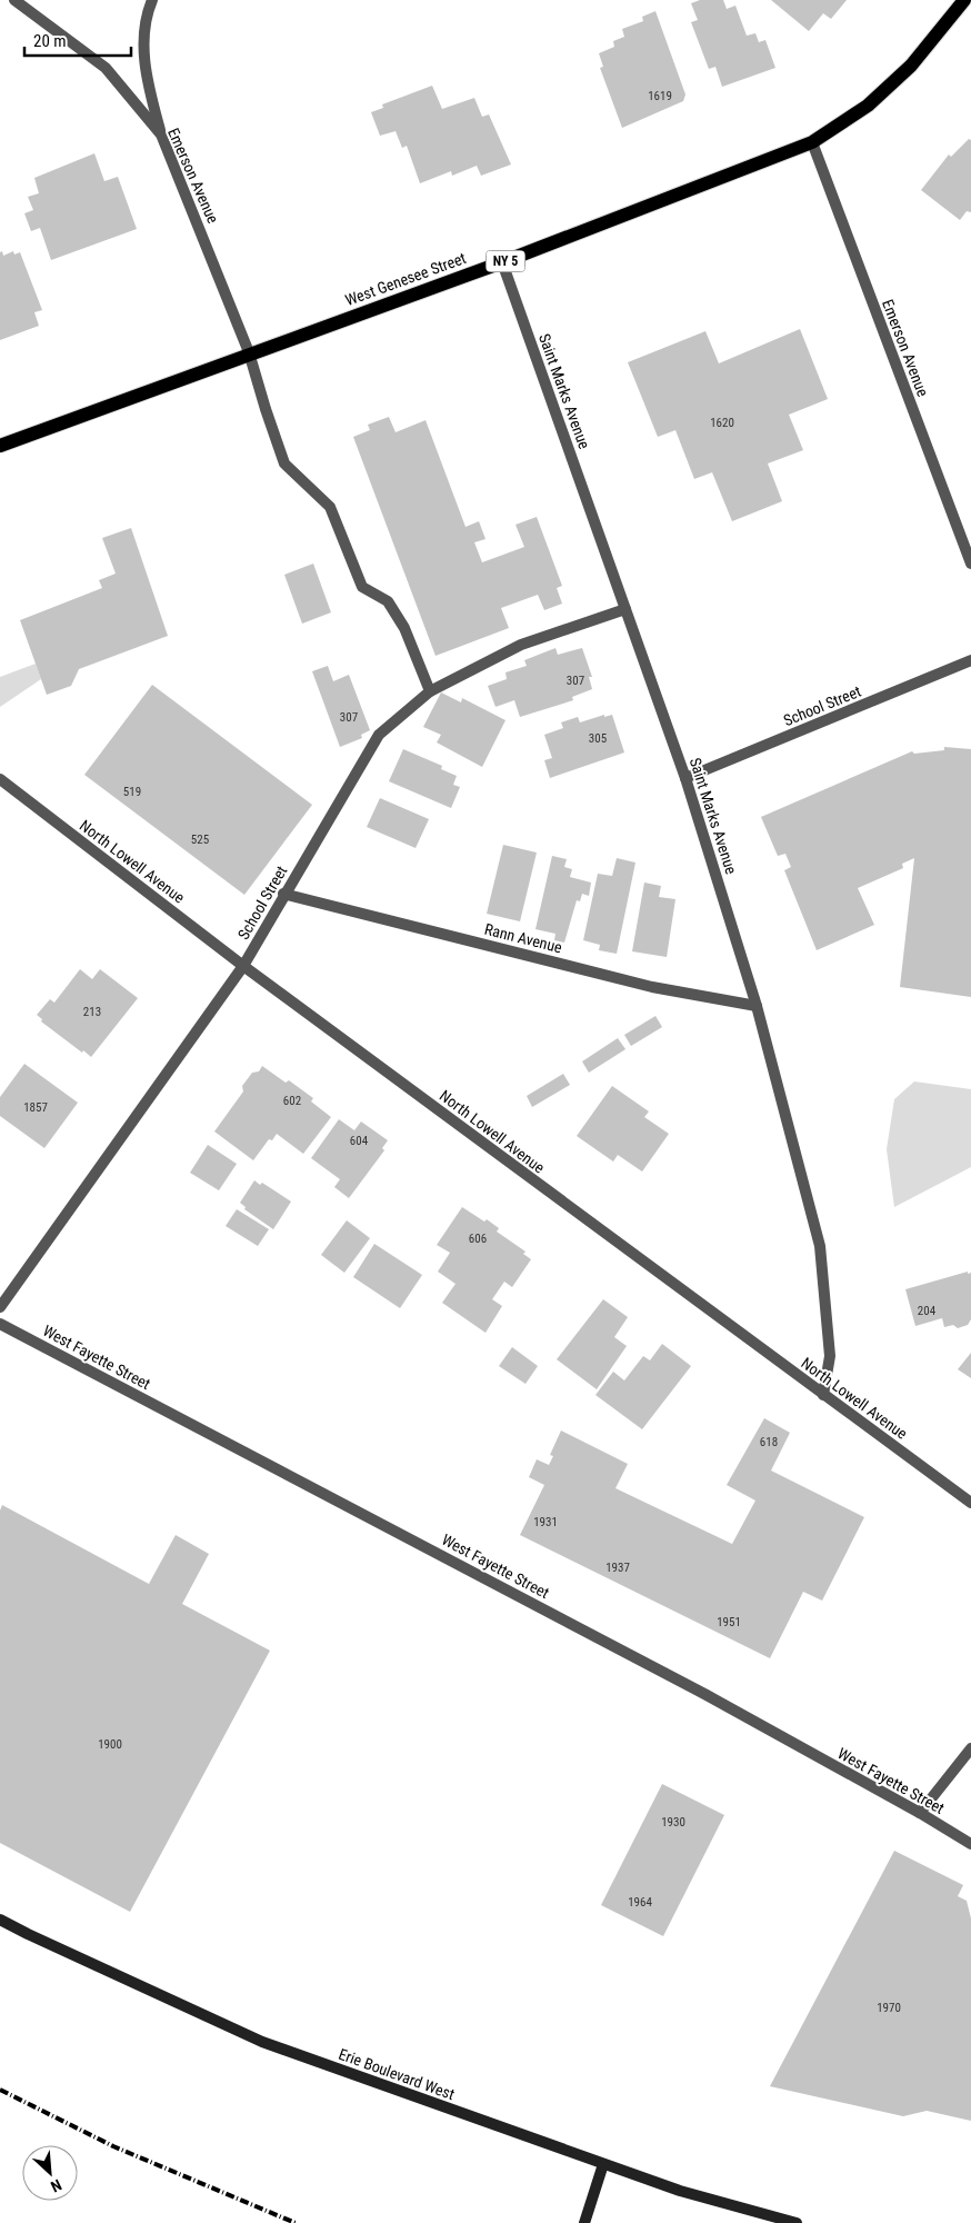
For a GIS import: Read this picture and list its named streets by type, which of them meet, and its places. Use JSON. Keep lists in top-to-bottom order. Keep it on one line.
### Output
{"streets":{"main road":["NY 5","West Genesee Street","Erie Boulevard West"],"street":["Emerson Avenue","Saint Marks Avenue","School Street","North Lowell Avenue","Rann Avenue","West Fayette Street"]},"crossings":[["Emerson Avenue","West Genesee Street"],["Emerson Avenue","School Street"],["West Genesee Street","Saint Marks Avenue"],["Saint Marks Avenue","School Street"],["Saint Marks Avenue","North Lowell Avenue"],["Saint Marks Avenue","Rann Avenue"],["School Street","North Lowell Avenue"],["School Street","Rann Avenue"]],"house_numbers":["1619","1620","307","307","305","519","525","213","602","1857","604","606","204","618","1931","1937","1951","1900","1930","1964","1970"],"scale_bar":"20 m","north":"bottom right"}
